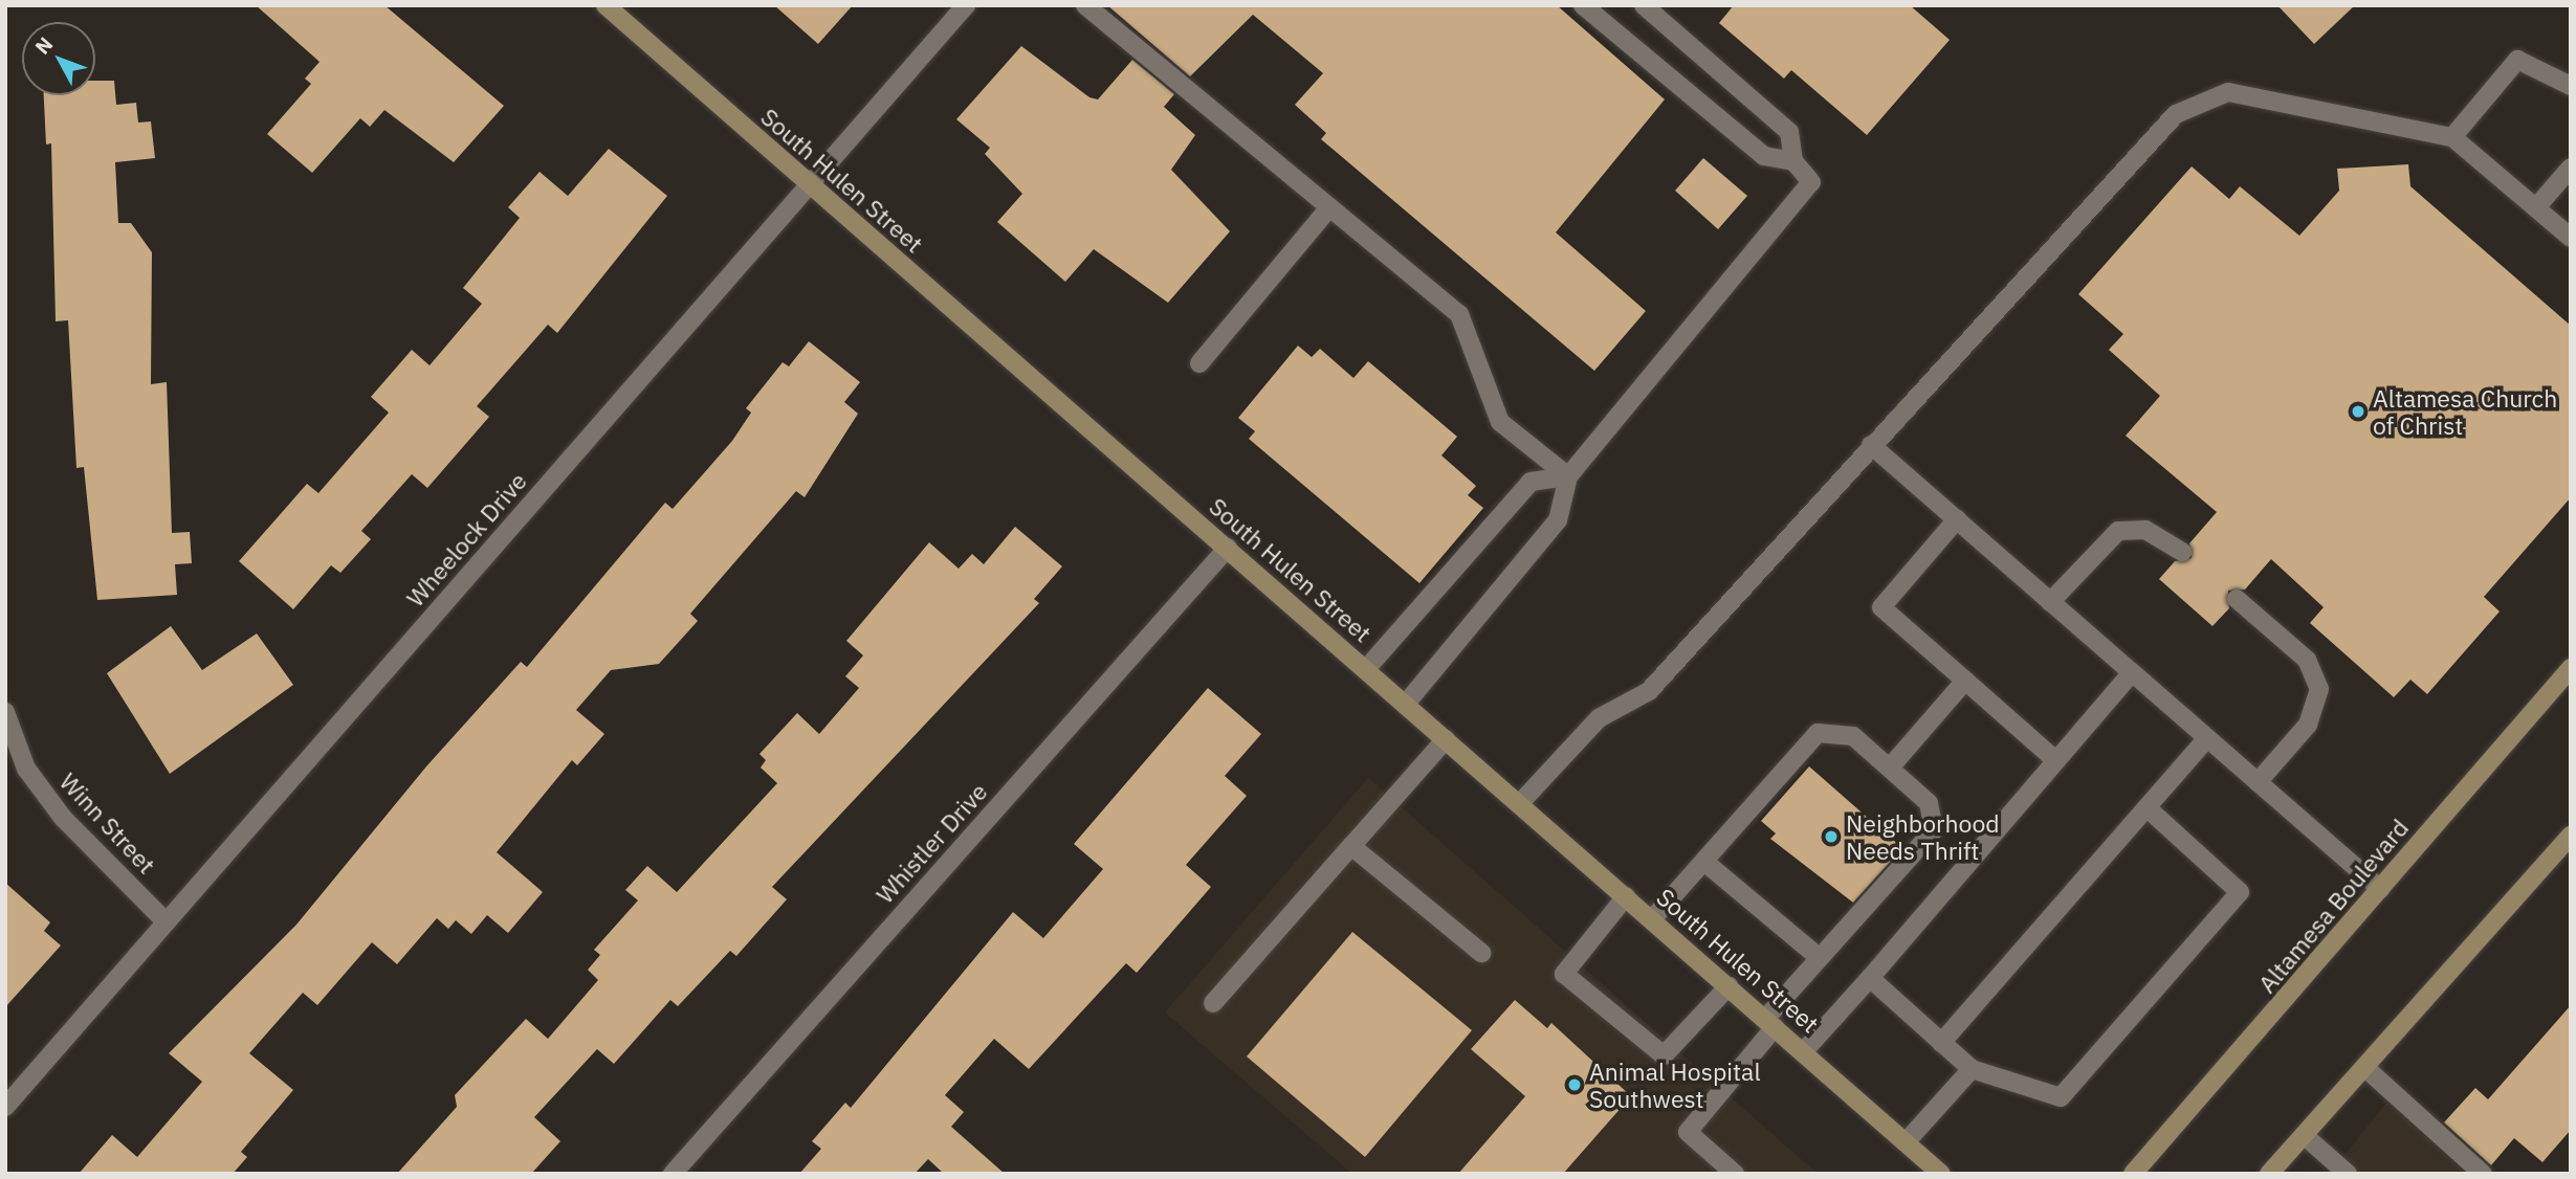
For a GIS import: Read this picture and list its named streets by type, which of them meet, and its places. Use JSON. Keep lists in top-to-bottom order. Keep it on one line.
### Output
{"streets":{"main road":["South Hulen Street","Altamesa Boulevard"],"street":["Wheelock Drive","Winn Street","Whistler Drive"]},"crossings":[["South Hulen Street","Wheelock Drive"],["South Hulen Street","Whistler Drive"],["Wheelock Drive","Winn Street"]],"places":["Altamesa Church of Christ","Neighborhood Needs Thrift","Animal Hospital Southwest"],"north":"top left"}
